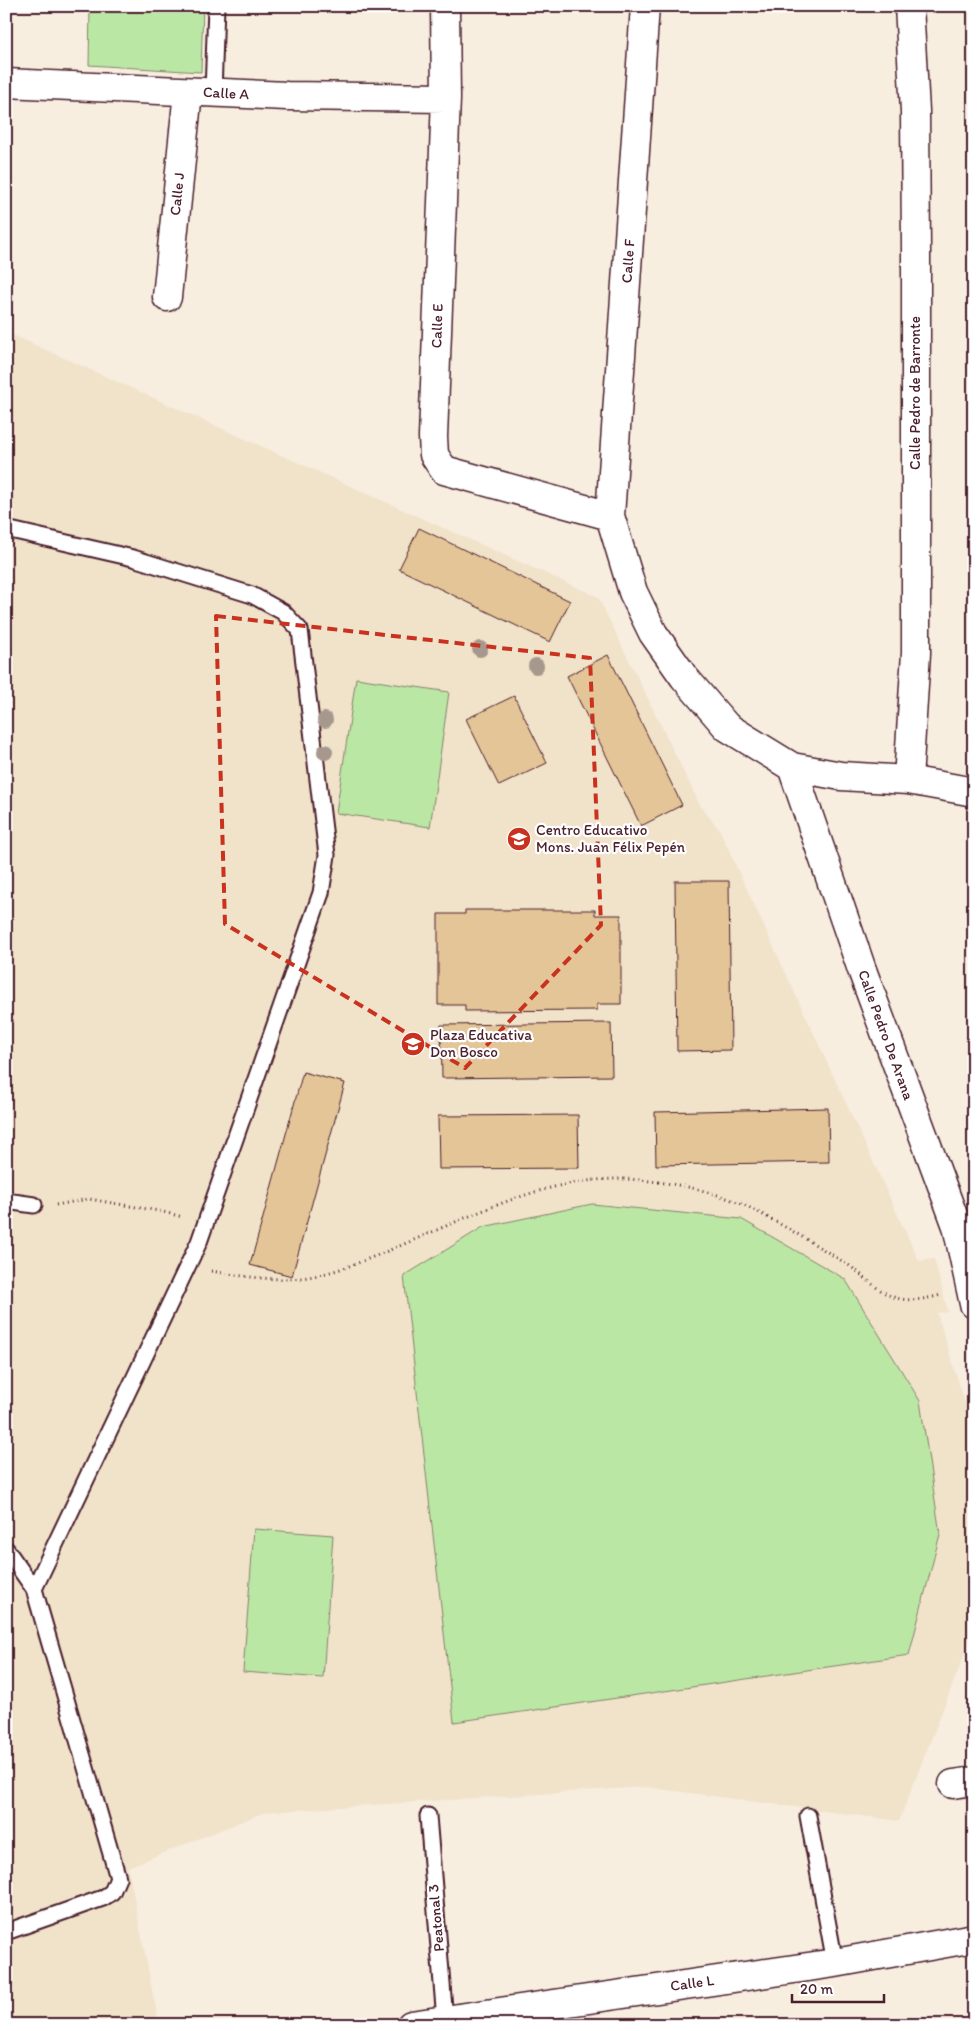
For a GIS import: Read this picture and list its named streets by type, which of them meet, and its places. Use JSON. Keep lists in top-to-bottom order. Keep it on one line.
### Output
{"streets":{"street":["Calle A","Calle J","Calle F","Calle E","Calle Pedro de Barronte","Calle Pedro De Arana","Calle L"],"lane":["Peatonal 3"]},"crossings":[["Calle A","Calle J"],["Calle A","Calle E"],["Calle F","Calle E"],["Peatonal 3","Calle L"]],"places":{"school or university":["Centro Educativo Mons. Juan Félix Pepén","Plaza Educativa Don Bosco"]},"scale_bar":"20 m"}
